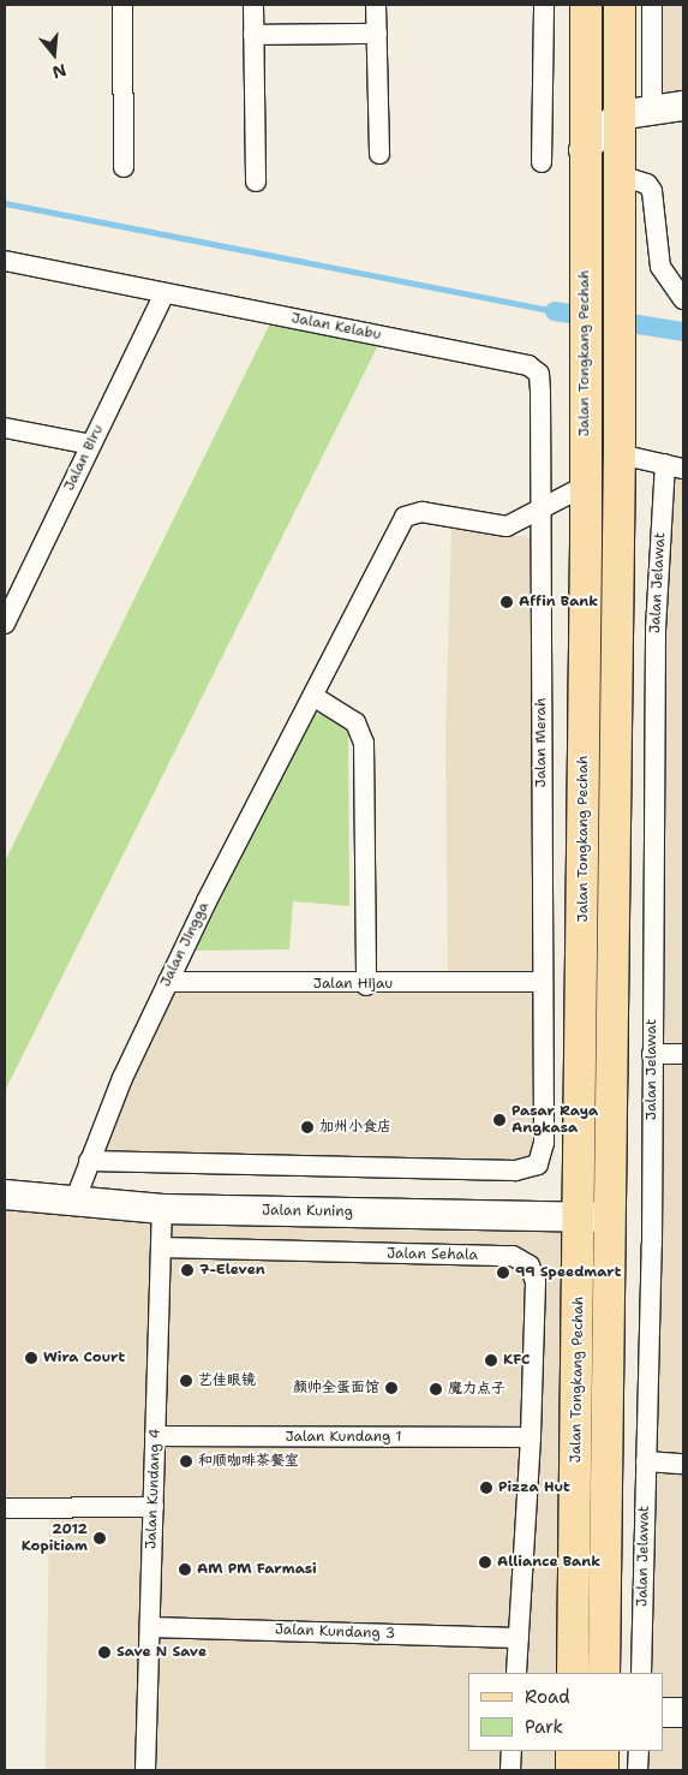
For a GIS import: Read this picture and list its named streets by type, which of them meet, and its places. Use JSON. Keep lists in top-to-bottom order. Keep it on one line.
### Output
{"streets":{"main road":["Jalan Tongkang Pechah"],"street":["Jalan Kelabu","Jalan Biru","Jalan Jelawat","Jalan Merah","Jalan Jingga","Jalan Hijau","Jalan Kuning","Jalan Sehala","Jalan Kundang 1","Jalan Kundang 4","Jalan Kundang 3"]},"crossings":[["Jalan Kelabu","Jalan Biru"],["Jalan Kelabu","Jalan Merah"],["Jalan Kelabu","Jalan Jingga"],["Jalan Tongkang Pechah","Jalan Jingga"],["Jalan Tongkang Pechah","Jalan Kuning"],["Jalan Merah","Jalan Jingga"],["Jalan Merah","Jalan Hijau"],["Jalan Jingga","Jalan Hijau"],["Jalan Jingga","Jalan Kuning"],["Jalan Kuning","Jalan Kundang 4"],["Jalan Sehala","Jalan Kundang 1"],["Jalan Sehala","Jalan Kundang 4"],["Jalan Sehala","Jalan Kundang 3"],["Jalan Kundang 1","Jalan Kundang 4"],["Jalan Kundang 4","Jalan Kundang 3"]],"places":["Affin Bank","Pasar Raya Angkasa","加州小食店","7-Eleven","99 Speedmart","Wira Court","KFC","艺佳眼镜","颜帅全蛋面馆","魔力点子","和顺咖啡茶餐室","Pizza Hut","2012 Kopitiam","Alliance Bank","AM PM Farmasi","Save N Save"],"legend":["Road","Park"],"north":"bottom"}
